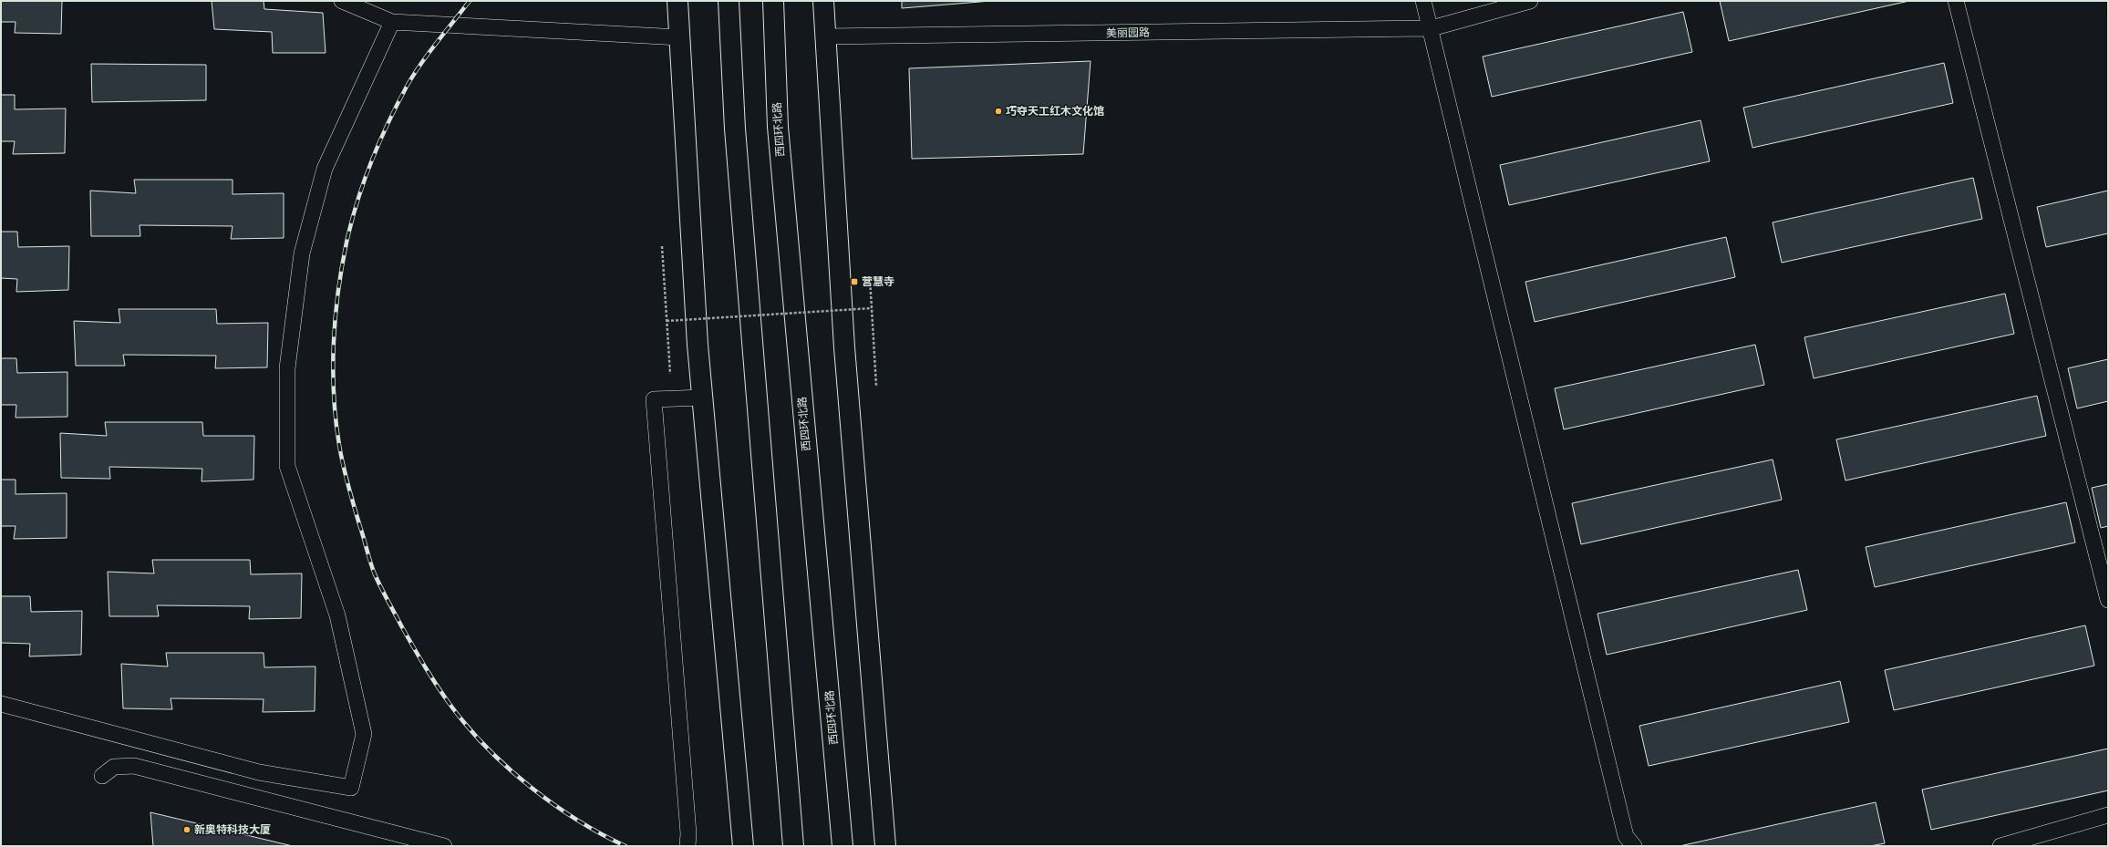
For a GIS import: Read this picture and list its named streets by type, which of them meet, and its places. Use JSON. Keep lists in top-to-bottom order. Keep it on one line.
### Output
{"streets":{"main road":["西四环北路"],"street":["美丽园路"]},"places":{"other":["巧夺天工红木文化馆","新奥特科技大厦"],"transit":["营慧寺"]}}
